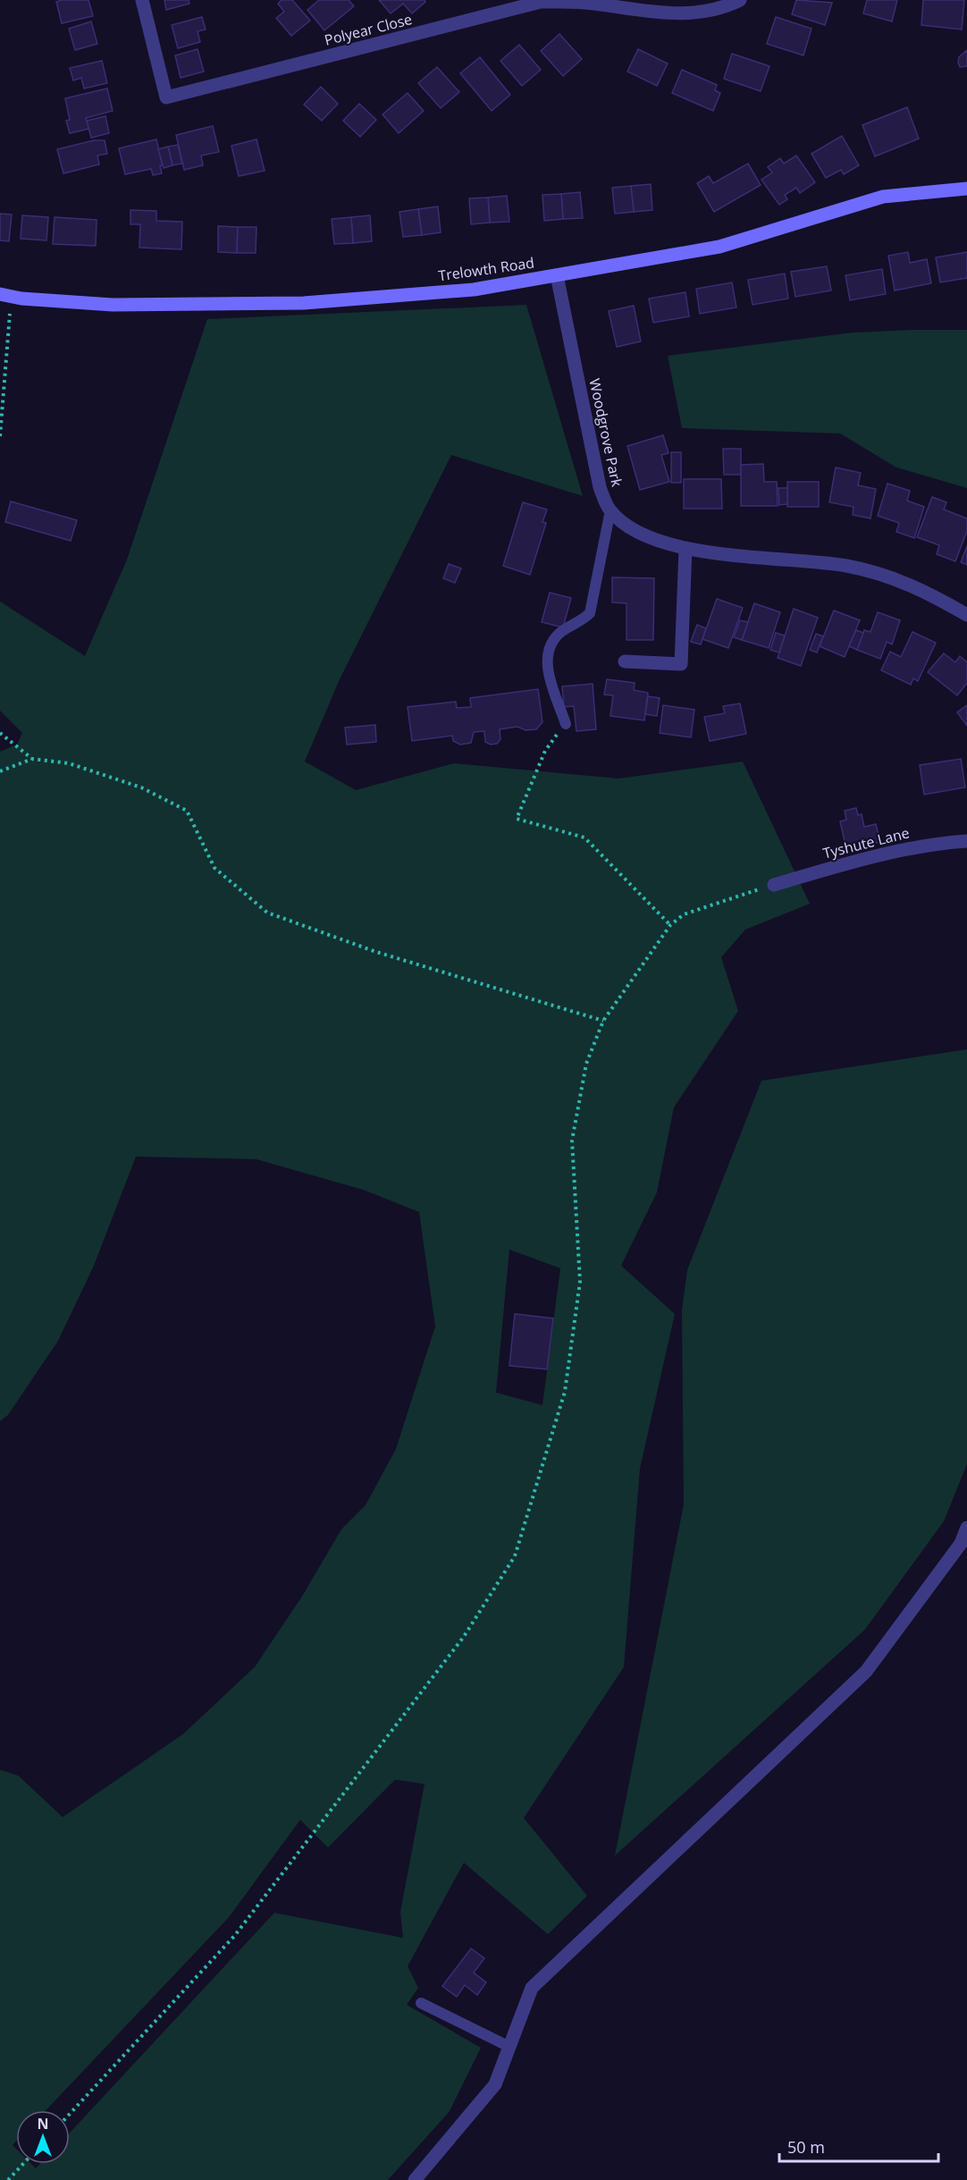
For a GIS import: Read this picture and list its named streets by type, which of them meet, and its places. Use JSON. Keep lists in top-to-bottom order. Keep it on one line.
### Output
{"streets":{"street":["Polyear Close","Trelowth Road","Woodgrove Park","Tyshute Lane"]},"crossings":[["Trelowth Road","Woodgrove Park"]],"scale_bar":"50 m","north":"top"}
